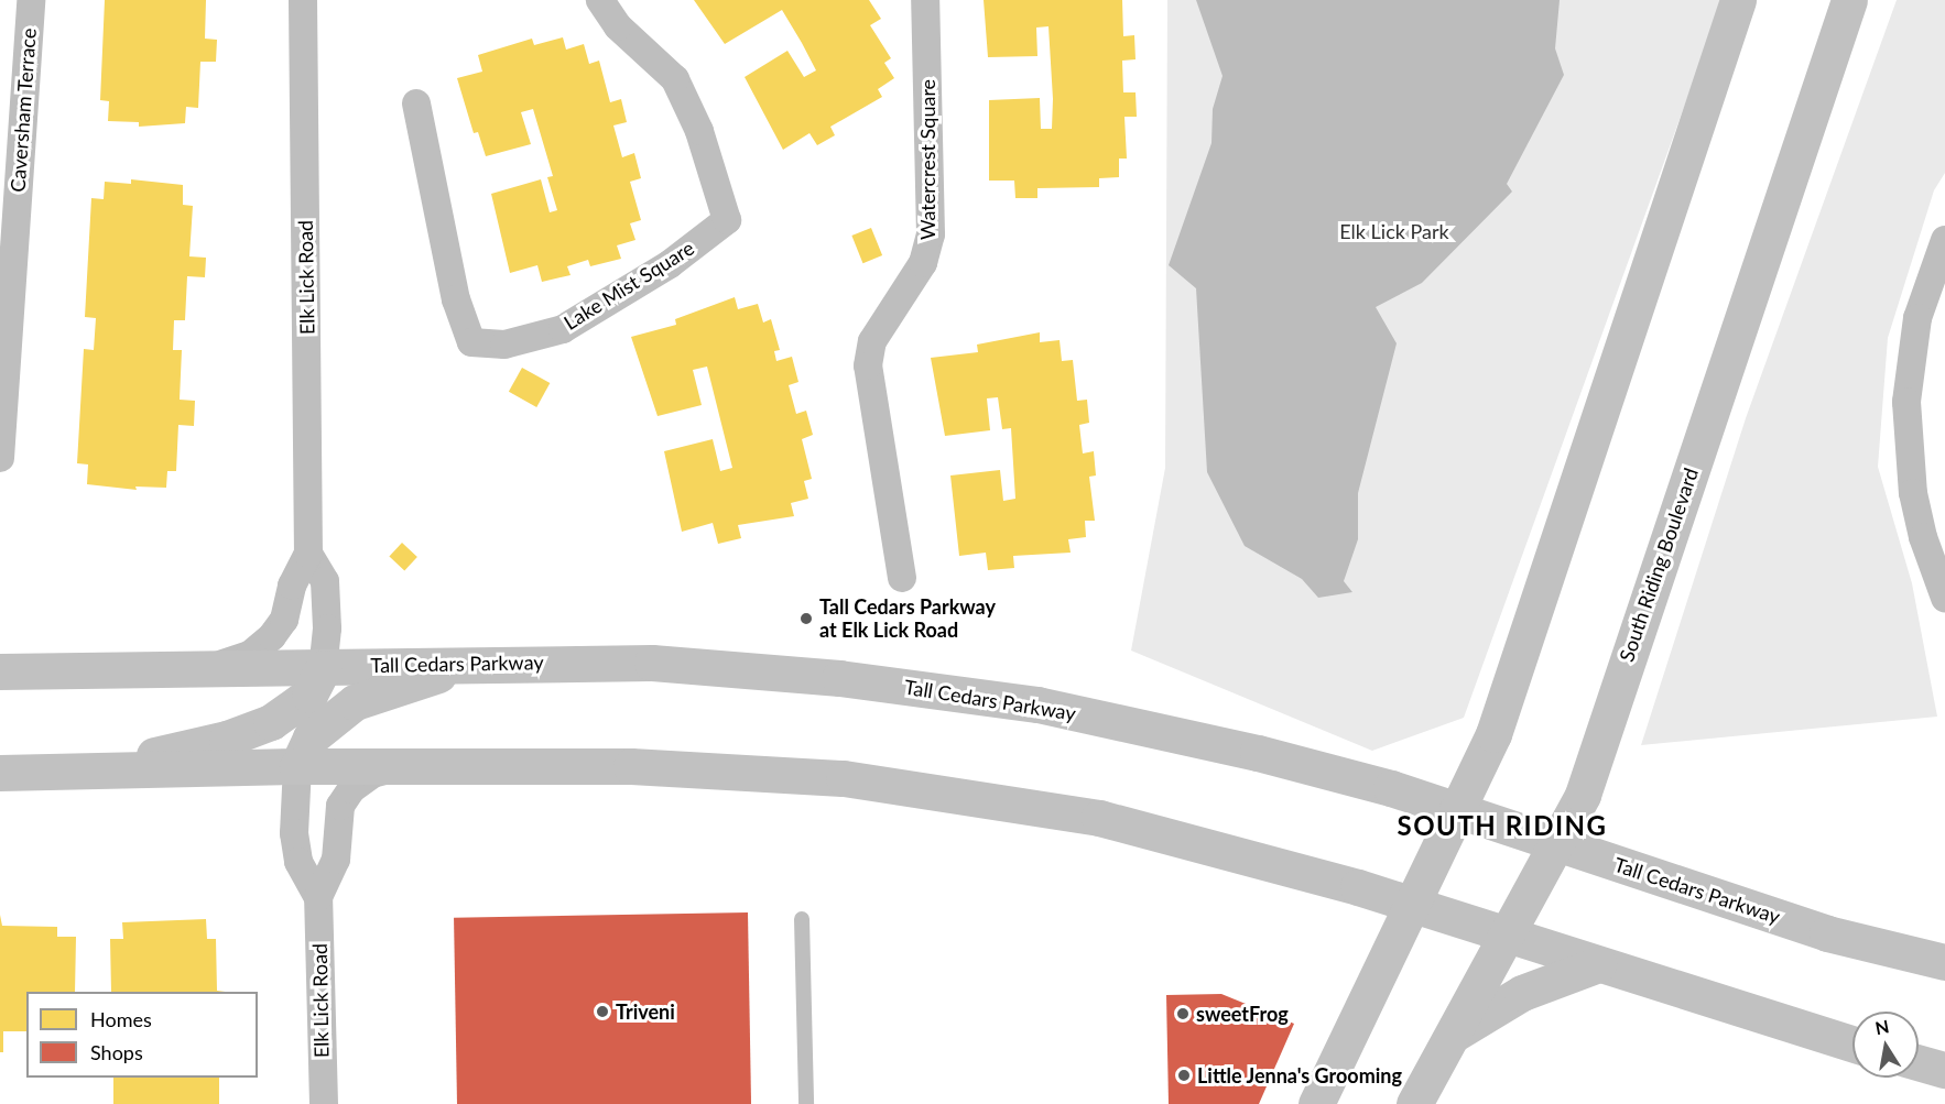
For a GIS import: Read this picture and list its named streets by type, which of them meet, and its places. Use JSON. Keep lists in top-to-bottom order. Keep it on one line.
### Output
{"streets":{"main road":["South Riding Boulevard","Tall Cedars Parkway"],"street":["Caversham Terrace","Watercrest Square","Elk Lick Road","Lake Mist Square"]},"crossings":[["Elk Lick Road","Tall Cedars Parkway"],["South Riding Boulevard","Tall Cedars Parkway"]],"districts":["SOUTH RIDING"],"parks":["Elk Lick Park"],"places":["Tall Cedars Parkway at Elk Lick Road","Triveni","sweetFrog","Little Jenna's Grooming"],"legend":["Homes","Shops"],"north":"top"}
